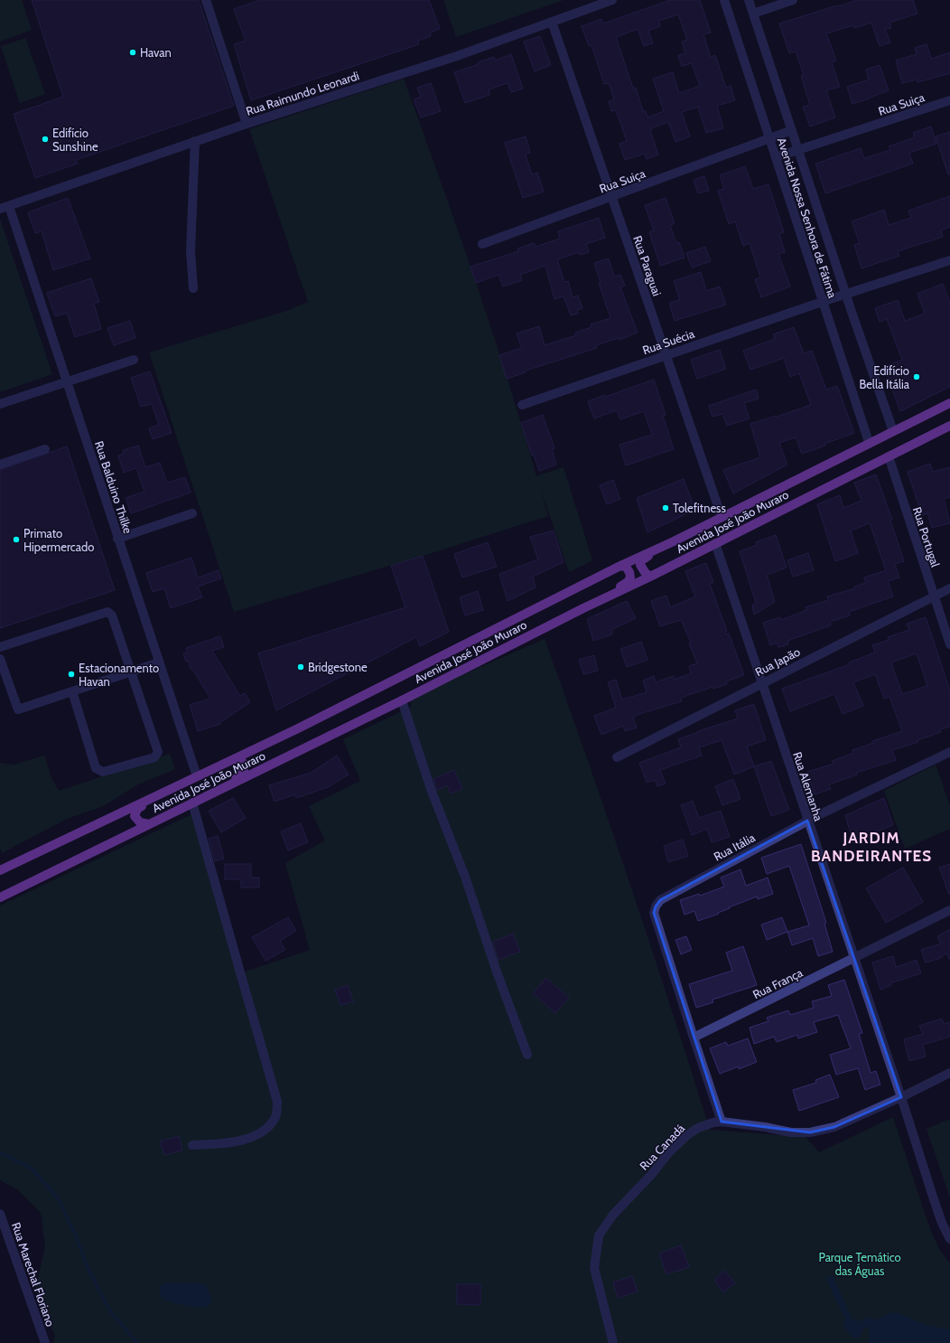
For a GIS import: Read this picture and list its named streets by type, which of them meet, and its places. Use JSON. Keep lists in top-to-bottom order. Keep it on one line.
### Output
{"streets":{"main road":["Avenida José João Muraro"],"street":["Rua Raimundo Leonardi","Rua Suiça","Avenida Nossa Senhora de Fátima","Rua Paraguai","Rua Suécia","Rua Balduino Thilke","Rua Portugal","Rua Japão","Rua Alemanha","Rua Itália","Rua França","Rua Canadá","Rua Marechal Floriano"]},"crossings":[["Rua Raimundo Leonardi","Rua Paraguai"],["Rua Raimundo Leonardi","Rua Balduino Thilke"],["Rua Suiça","Avenida Nossa Senhora de Fátima"],["Rua Suiça","Rua Paraguai"],["Avenida Nossa Senhora de Fátima","Rua Suécia"],["Avenida Nossa Senhora de Fátima","Avenida José João Muraro"],["Rua Paraguai","Rua Suécia"],["Rua Paraguai","Avenida José João Muraro"],["Rua Balduino Thilke","Avenida José João Muraro"],["Avenida José João Muraro","Rua Portugal"],["Avenida José João Muraro","Rua Alemanha"],["Rua Portugal","Rua Japão"],["Rua Japão","Rua Alemanha"],["Rua Alemanha","Rua Itália"],["Rua Alemanha","Rua França"],["Rua Alemanha","Rua Canadá"],["Rua Itália","Rua França"]],"districts":["JARDIM BANDEIRANTES"],"parks":["Parque Temático das Águas"],"places":["Havan","Edifício Sunshine","Edifício Bella Itália","Tolefitness","Primato Hipermercado","Bridgestone","Estacionamento Havan"]}
